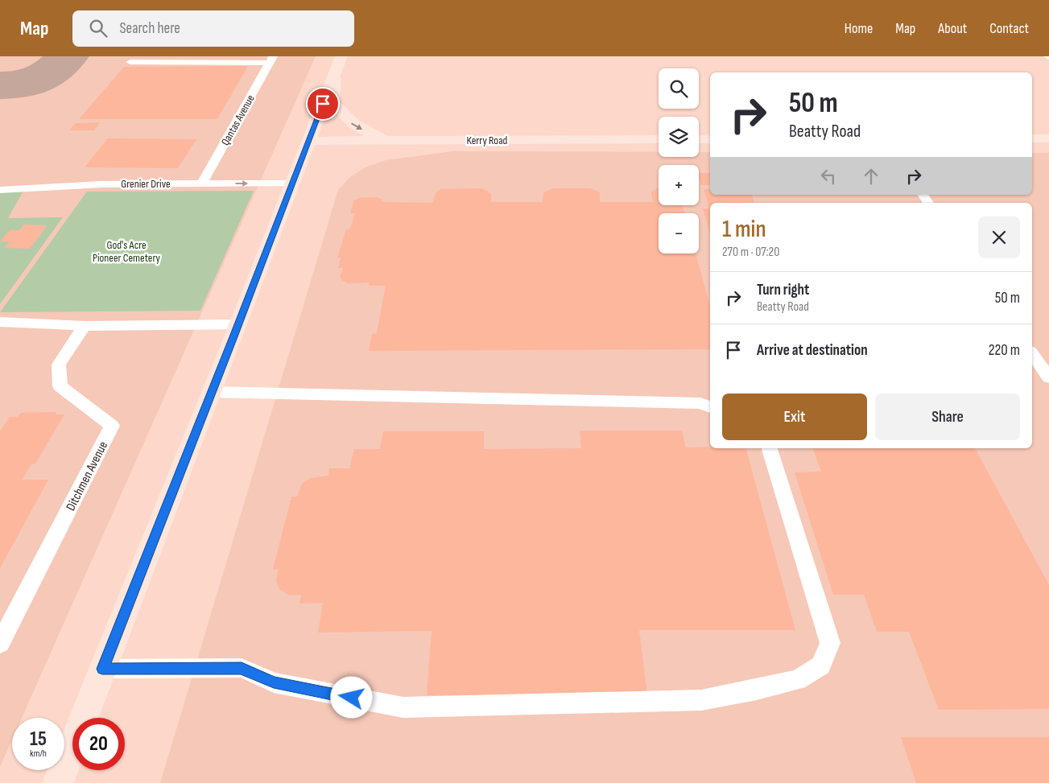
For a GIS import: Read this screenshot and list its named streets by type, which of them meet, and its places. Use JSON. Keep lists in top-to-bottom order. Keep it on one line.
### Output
{"streets":{"main road":["Kerry Road"],"lane":["Qantas Avenue","Grenier Drive","Ditchmen Avenue"]},"crossings":[["Qantas Avenue","Grenier Drive"]],"parks":["God's Acre Pioneer Cemetery"],"page":{"header":"Map","search":"Search here","nav":["Home","Map","About","Contact"],"map_buttons":["+","−"],"turn":["50 m","Beatty Road"],"heading":["1 min","270 m · 07:20"],"list":[{"name":"Turn right","note":"Beatty Road","value":"50 m"},{"name":"Arrive at destination","value":"220 m"}],"buttons":["Exit","Share"],"speed":"15 km/h","limit":"20"}}
